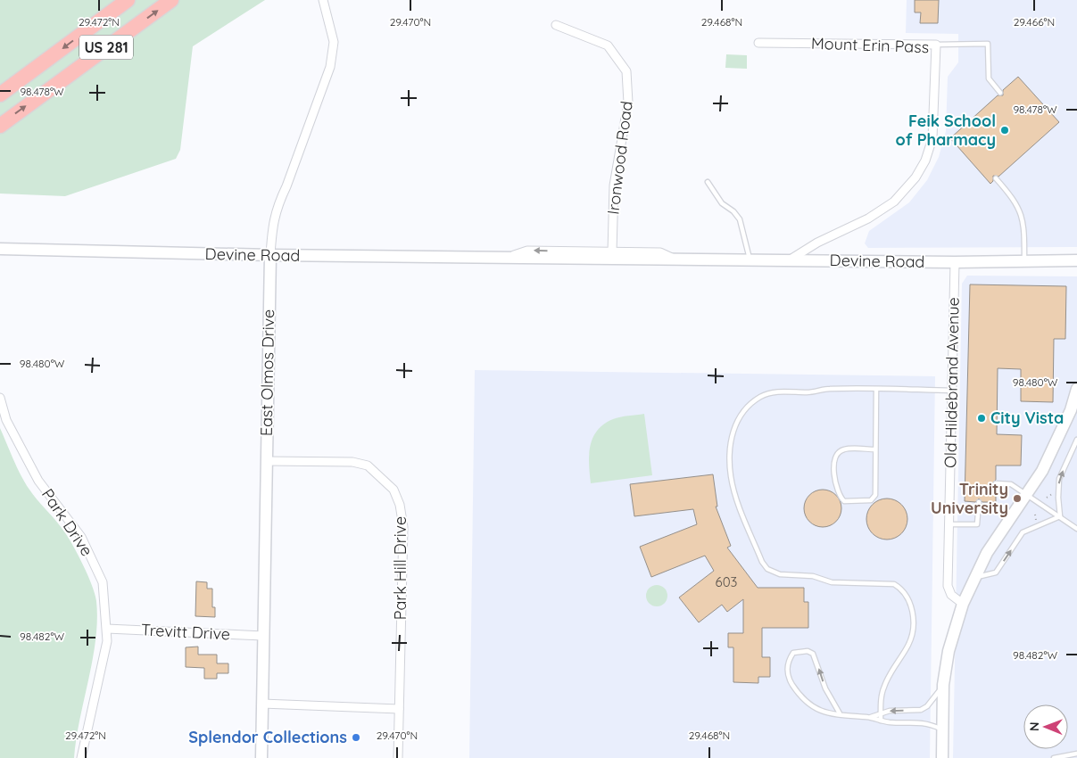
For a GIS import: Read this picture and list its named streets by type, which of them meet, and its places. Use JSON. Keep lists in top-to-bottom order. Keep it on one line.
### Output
{"streets":{"highway":["US 281"],"street":["Mount Erin Pass","Ironwood Road","Devine Road","East Olmos Drive","Old Hildebrand Avenue","Park Drive","Park Hill Drive","Trevitt Drive"]},"crossings":[["Mount Erin Pass","Devine Road"],["Ironwood Road","Devine Road"],["Devine Road","East Olmos Drive"],["Devine Road","Old Hildebrand Avenue"],["East Olmos Drive","Park Hill Drive"],["East Olmos Drive","Trevitt Drive"],["Park Drive","Trevitt Drive"]],"places":["Feik School of Pharmacy","City Vista","Trinity University","Splendor Collections"],"house_numbers":["603"],"north":"left","coordinates":["29.472°N","29.470°N","29.468°N","29.466°N","98.478°W","98.480°W","98.482°W"]}
